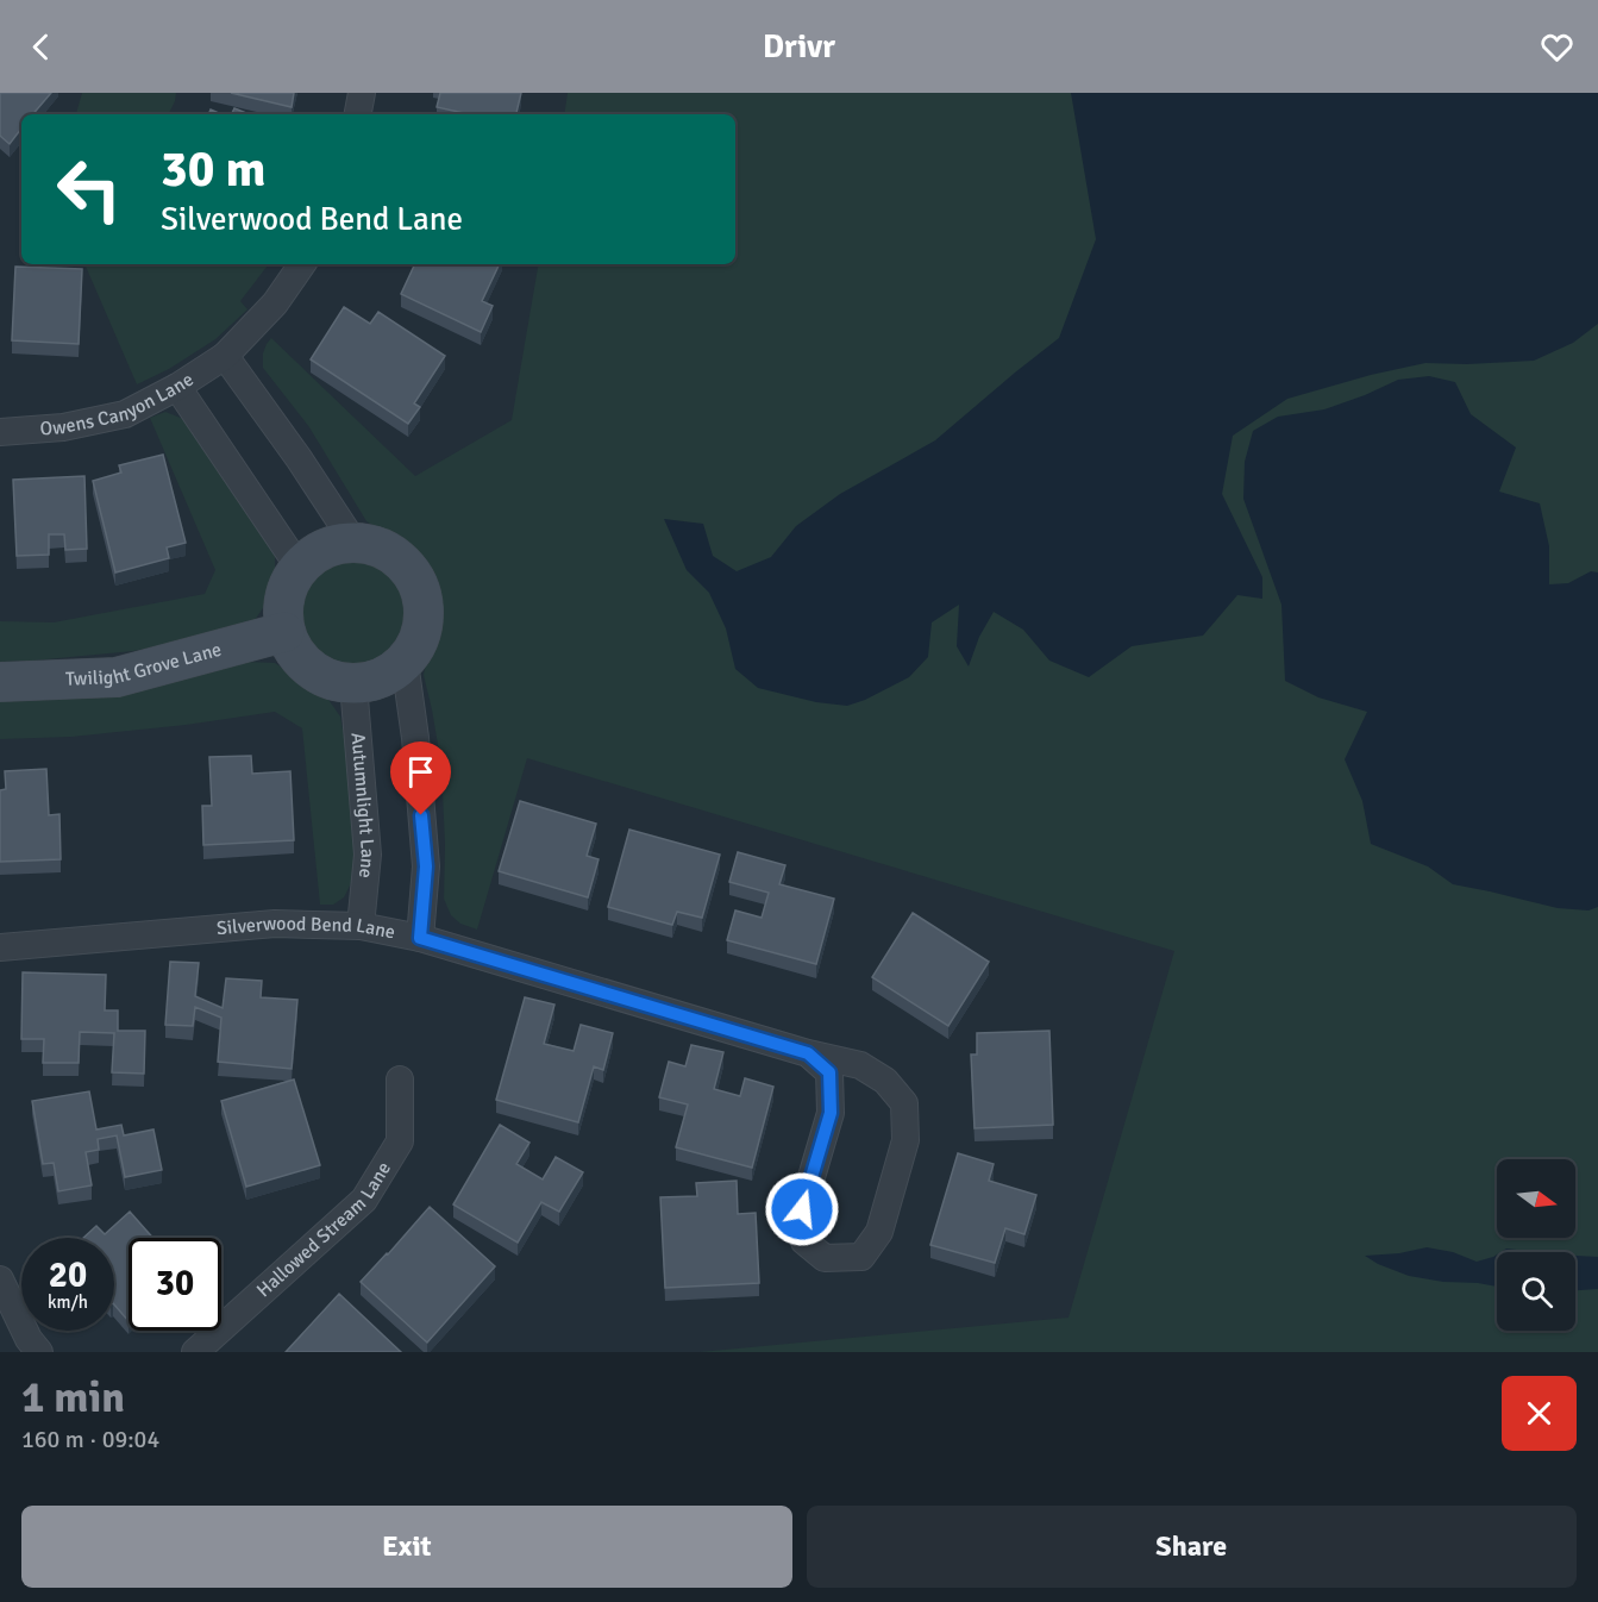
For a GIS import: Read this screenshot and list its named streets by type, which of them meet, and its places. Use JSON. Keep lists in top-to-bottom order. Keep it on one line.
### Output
{"streets":{"street":["Owens Canyon Lane","Twilight Grove Lane","Autumnlight Lane","Silverwood Bend Lane","Hallowed Stream Lane"]},"crossings":[["Twilight Grove Lane","Autumnlight Lane"],["Autumnlight Lane","Silverwood Bend Lane"]],"north":"right","page":{"header":"Drivr","turn":["30 m","Silverwood Bend Lane"],"speed":"20 km/h","limit":"30","heading":["1 min","160 m · 09:04"],"buttons":["Exit","Share"]}}
